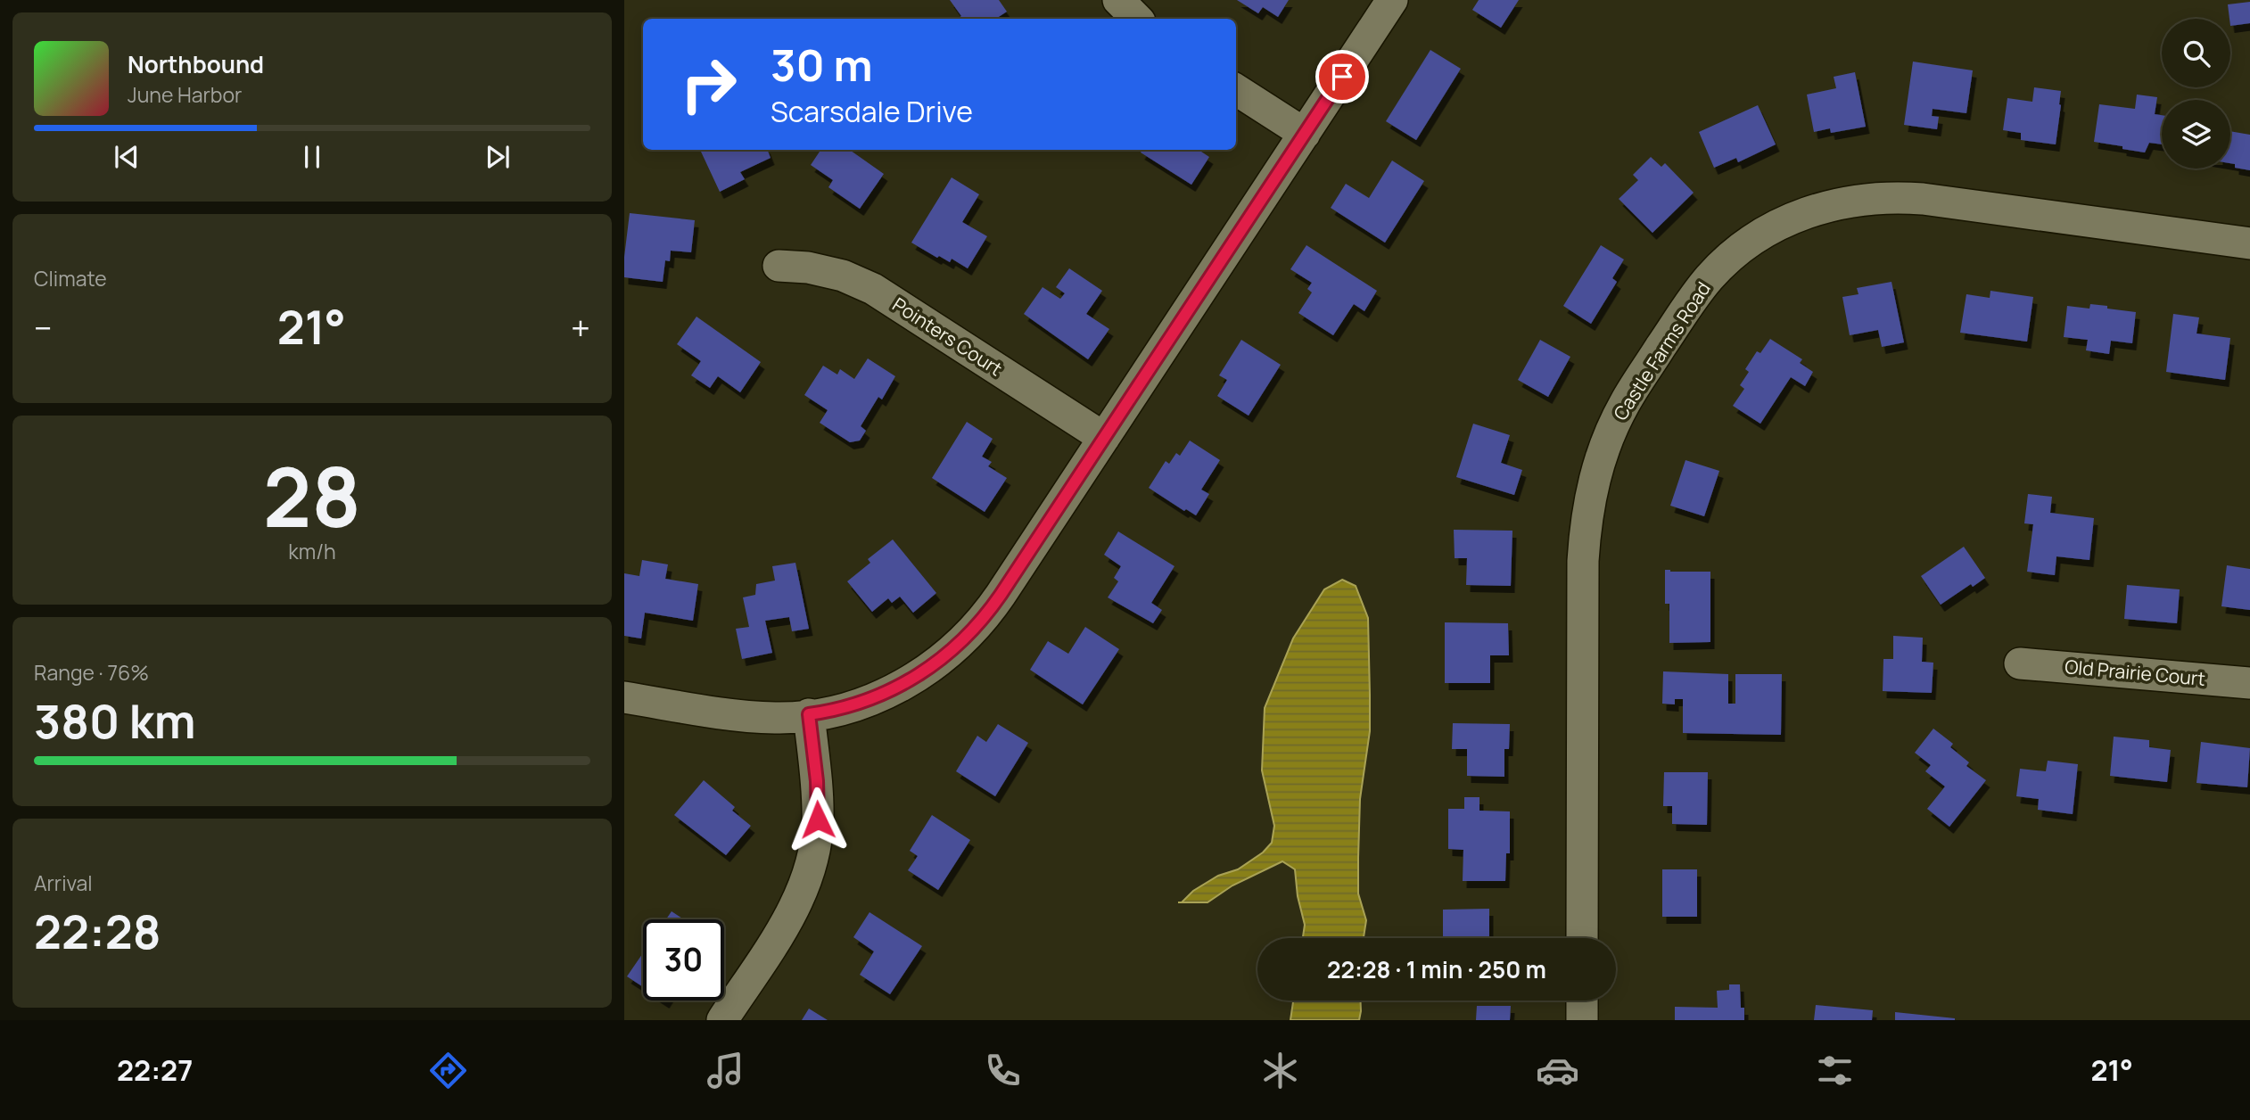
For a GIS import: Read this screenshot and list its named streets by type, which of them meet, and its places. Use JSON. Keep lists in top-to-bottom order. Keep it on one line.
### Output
{"streets":{"street":["Pointers Court","Castle Farms Road","Old Prairie Court"]},"page":{"turn":["30 m","Scarsdale Drive"],"song":["Northbound","June Harbor"],"tile":["Climate",["28","km/h"],["Range · 76%","380 km"],["Arrival","22:28"]],"heat":["−","21°","+"],"limit":"30","trip":"22:28 · 1 min · 250 m","tabs":["22:27","21°"]}}
